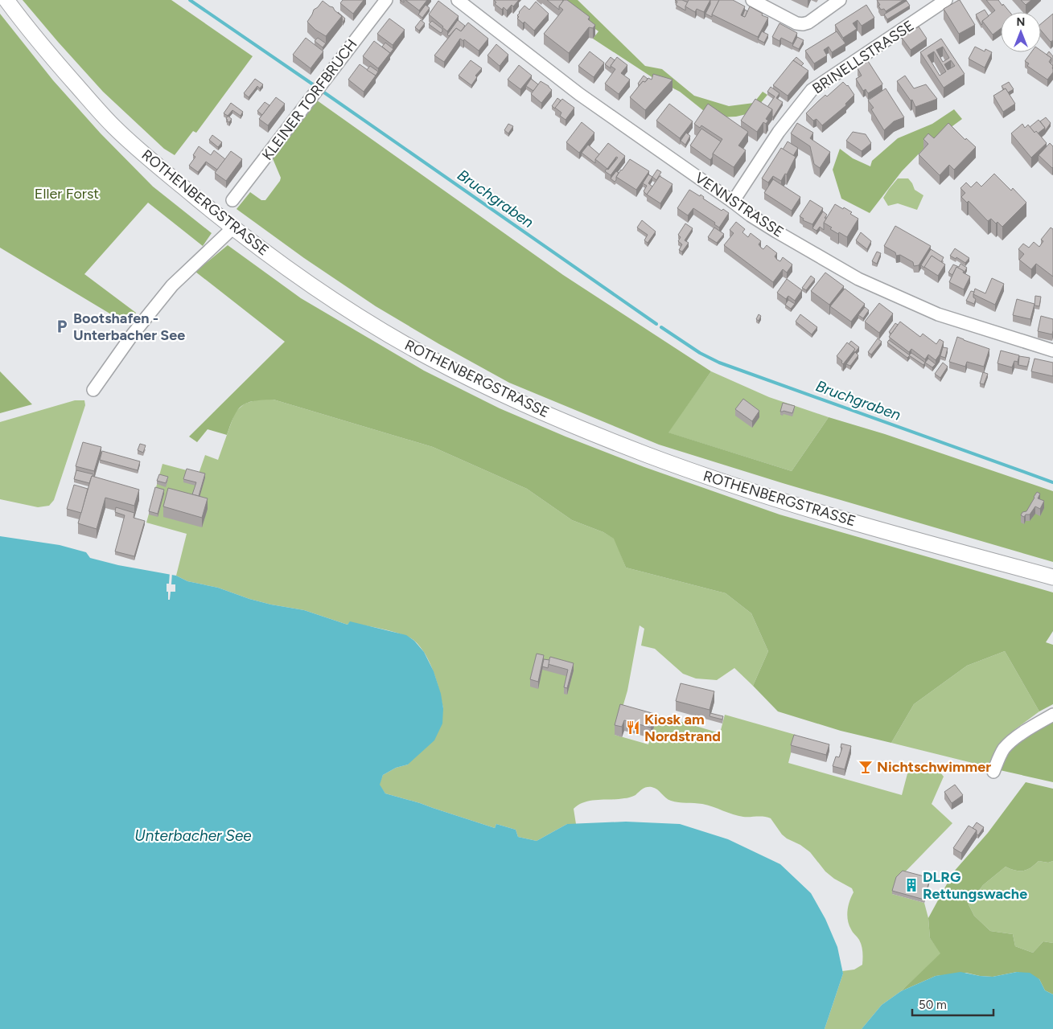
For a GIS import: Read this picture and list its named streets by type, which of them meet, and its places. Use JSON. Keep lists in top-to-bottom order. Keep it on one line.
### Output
{"streets":{"main road":["ROTHENBERGSTRASSE"],"street":["BRINELLSTRASSE","KLEINER TORFBRUCH","VENNSTRASSE"]},"crossings":[["BRINELLSTRASSE","VENNSTRASSE"]],"water":["Bruchgraben","Unterbacher See"],"parks":["Eller Forst"],"places":{"parking":["Bootshafen - Unterbacher See"],"restaurant":["Kiosk am Nordstrand"],"bar":["Nichtschwimmer"],"building":["DLRG Rettungswache"]},"scale_bar":"50 m","north":"top"}
